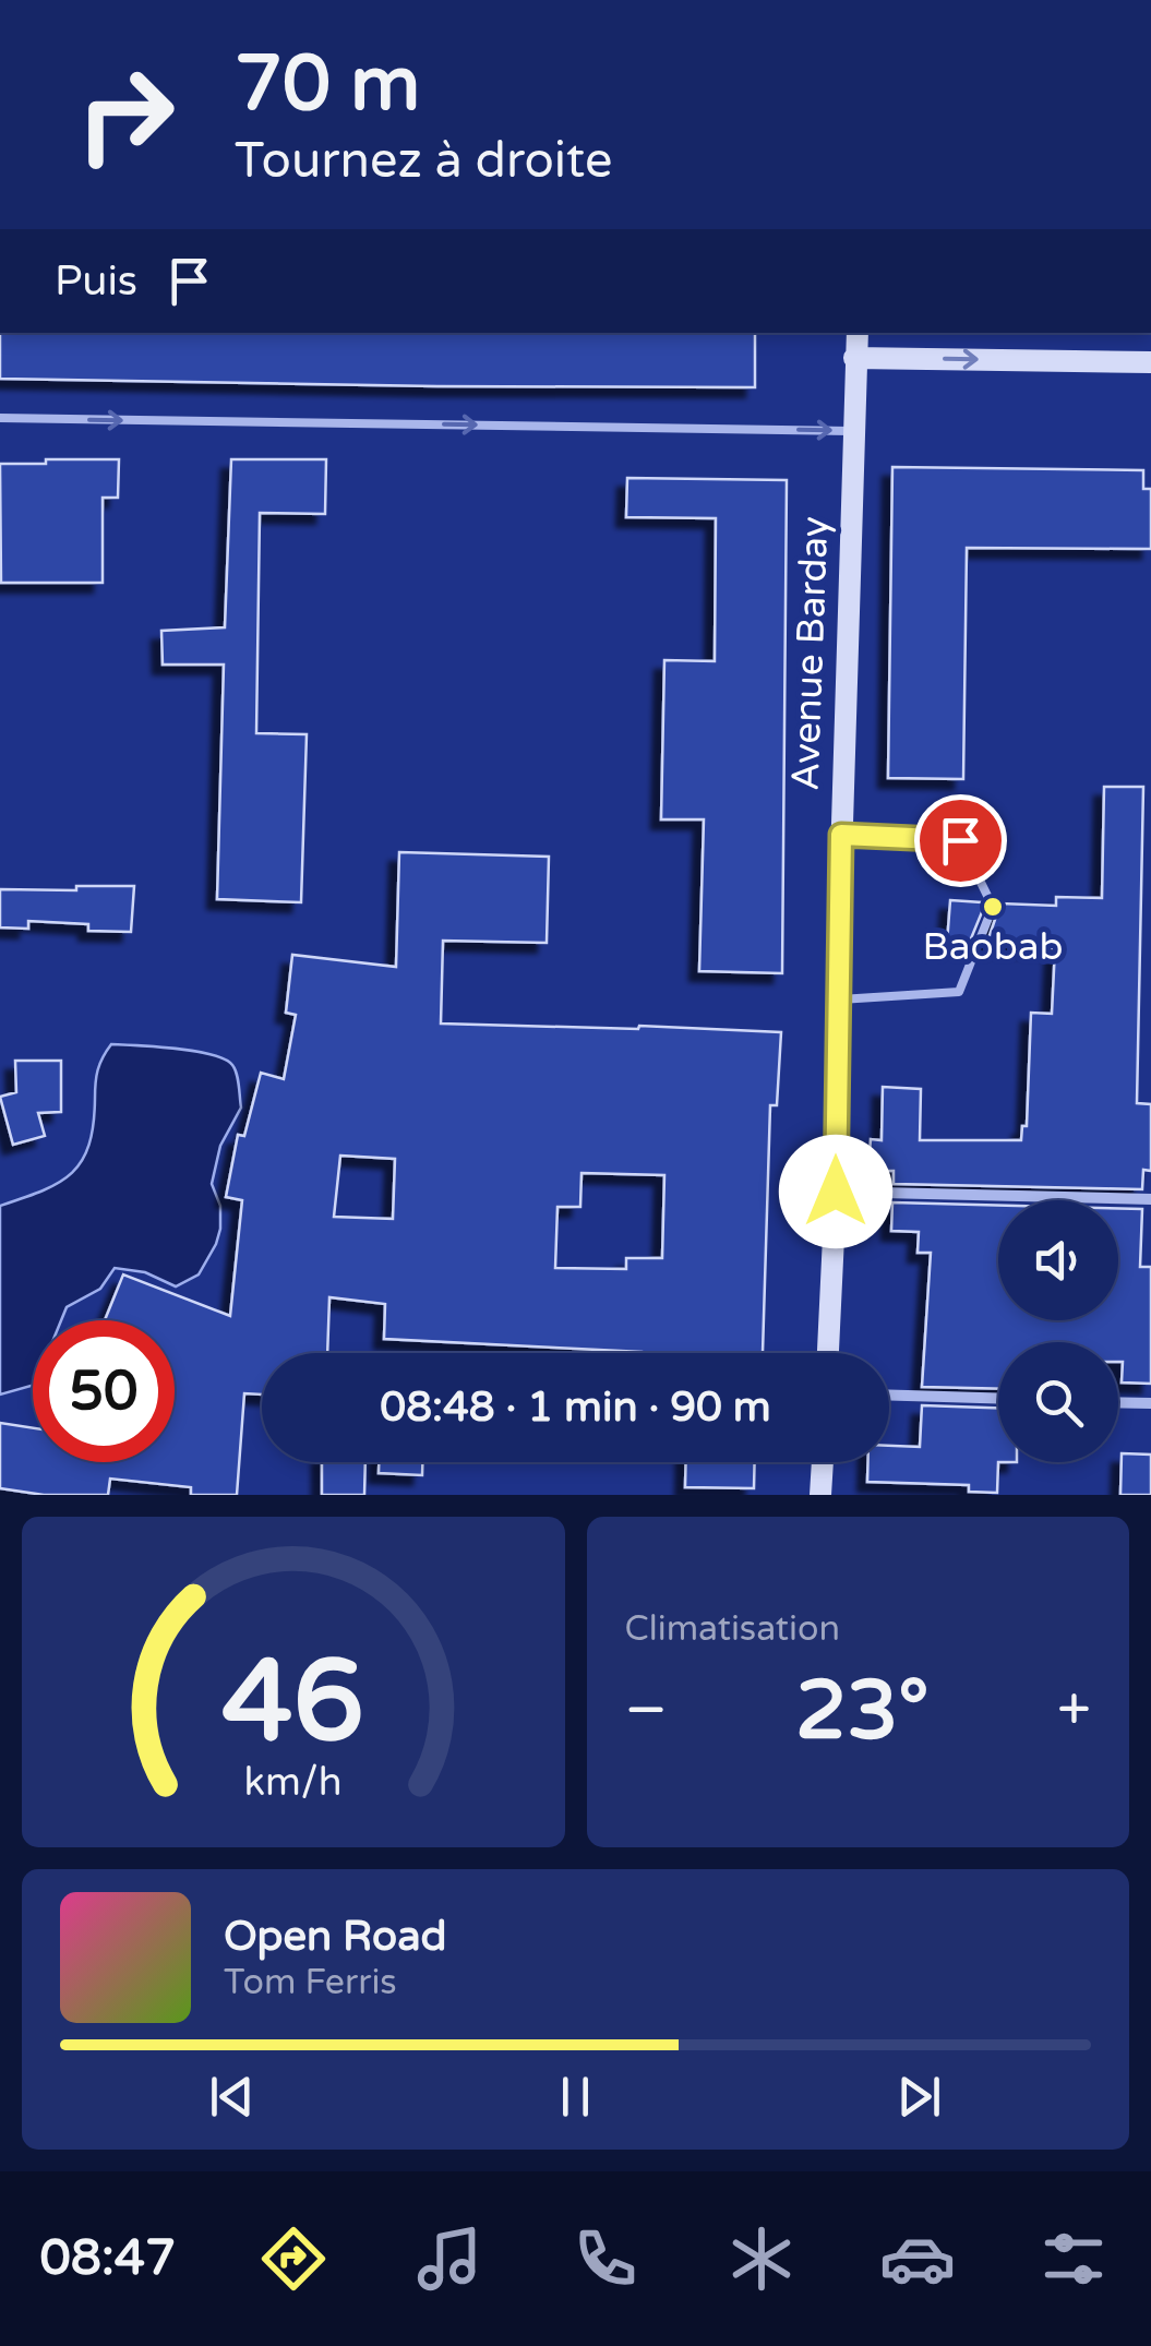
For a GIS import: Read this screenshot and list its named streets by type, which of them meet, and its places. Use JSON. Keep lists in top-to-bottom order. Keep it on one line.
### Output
{"streets":{"main road":["Avenue Barday"]},"places":["Baobab"],"page":{"turn":["70 m","Tournez à droite"],"then":"Puis","limit":"50","trip":"08:48 · 1 min · 90 m","tile":"Climatisation","heat":["−","23°","+"],"song":["Open Road","Tom Ferris"],"tabs":"08:47","gauge":["46","km/h"]}}
